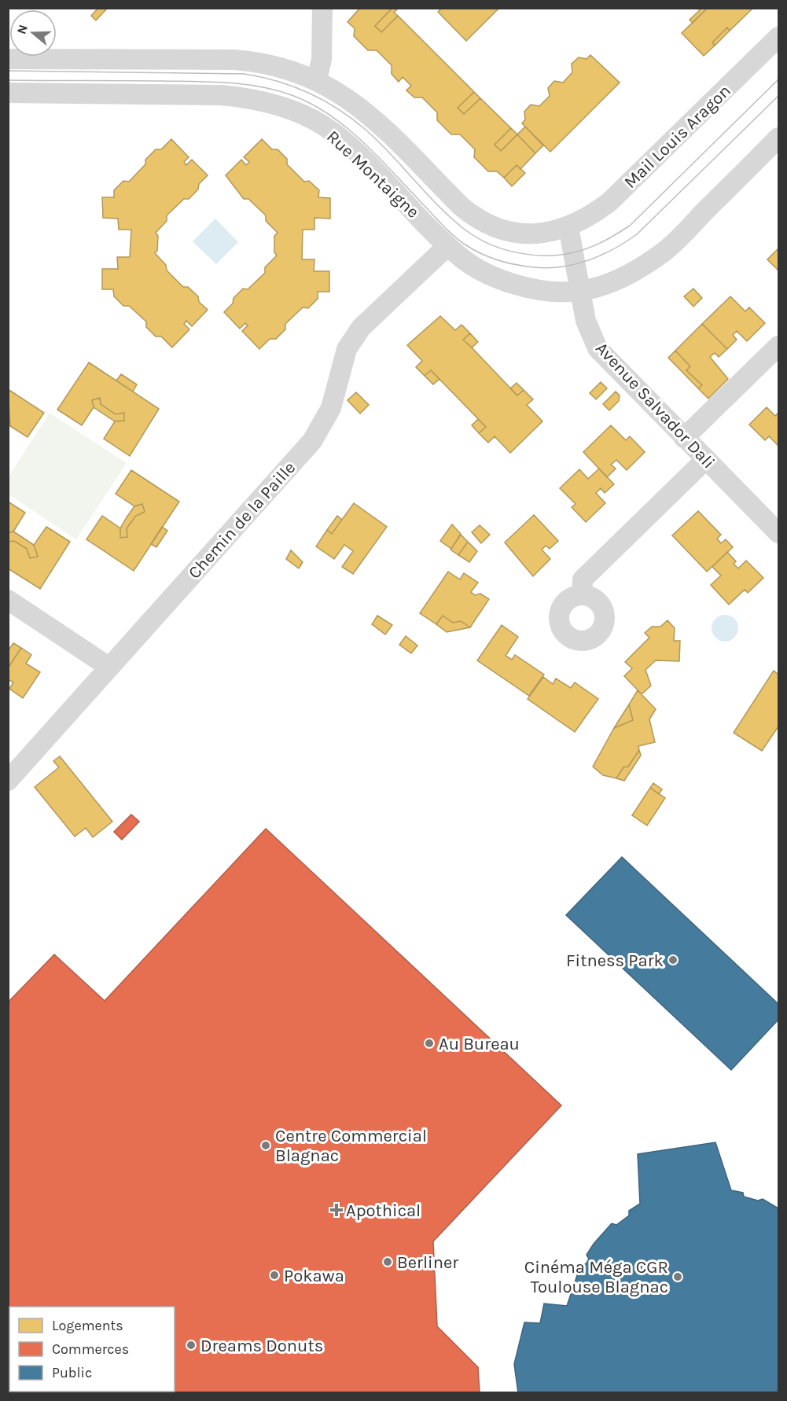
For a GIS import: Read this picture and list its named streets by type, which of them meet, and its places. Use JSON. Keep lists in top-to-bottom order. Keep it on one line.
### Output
{"streets":{"street":["Mail Louis Aragon","Rue Montaigne","Avenue Salvador Dali","Chemin de la Paille"]},"crossings":[["Mail Louis Aragon","Rue Montaigne"],["Mail Louis Aragon","Avenue Salvador Dali"],["Rue Montaigne","Avenue Salvador Dali"],["Rue Montaigne","Chemin de la Paille"]],"places":{"other":["Fitness Park","Au Bureau","Centre Commercial Blagnac","Berliner","Pokawa","Cinéma Méga CGR Toulouse Blagnac","Dreams Donuts"],"health":["Apothical"]},"legend":["Logements","Commerces","Public"],"north":"left"}
